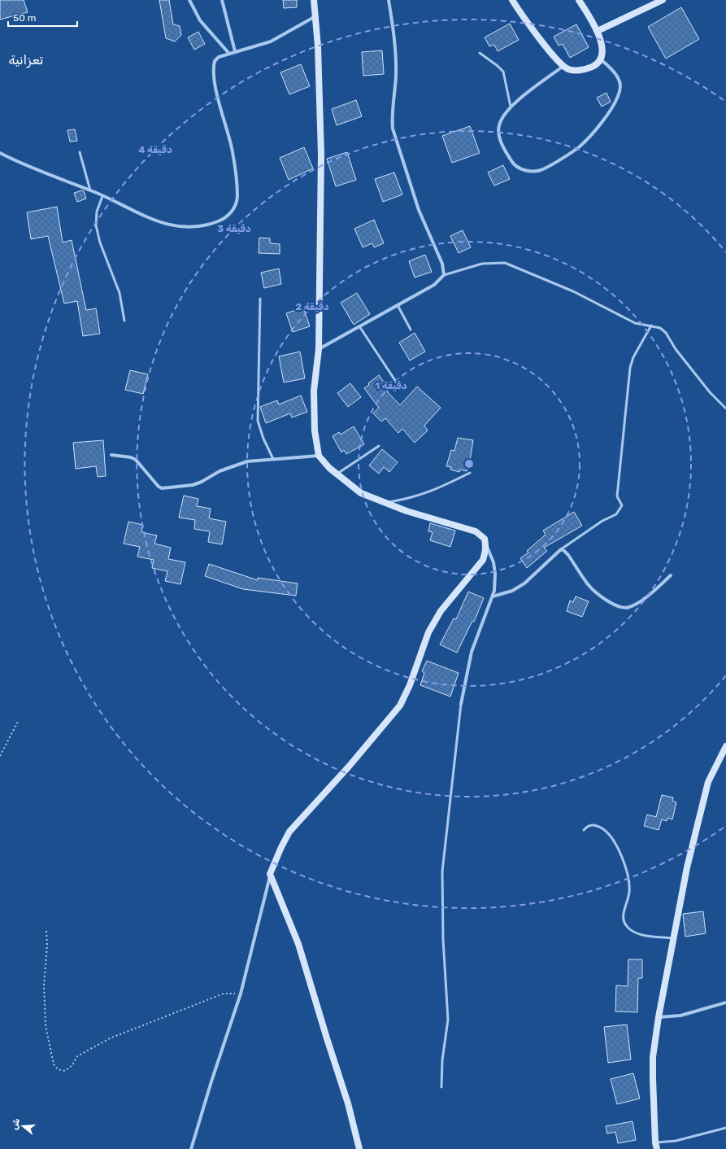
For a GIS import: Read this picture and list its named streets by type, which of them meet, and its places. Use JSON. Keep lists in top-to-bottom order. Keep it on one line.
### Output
{"districts":["تعزانية"],"scale_bar":"50 m","north":"left","rings":["4 دقيقة","3 دقيقة","2 دقيقة","1 دقيقة"]}
